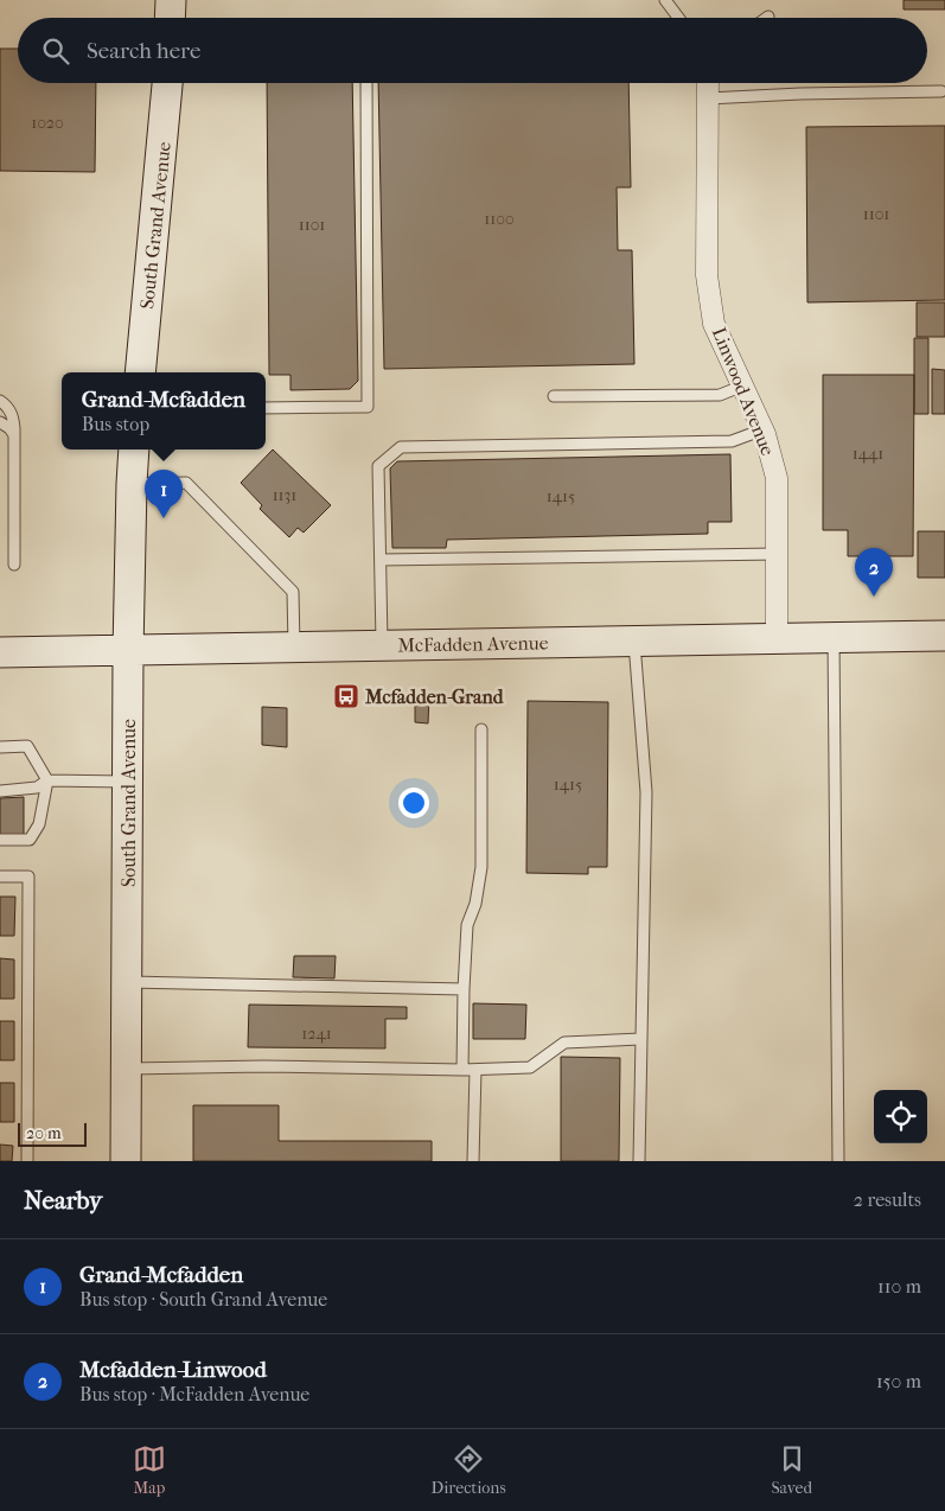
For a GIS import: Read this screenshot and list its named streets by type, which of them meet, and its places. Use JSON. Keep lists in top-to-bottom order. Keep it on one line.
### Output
{"streets":{"main road":["South Grand Avenue","McFadden Avenue"],"street":["Linwood Avenue"]},"crossings":[["South Grand Avenue","McFadden Avenue"],["Linwood Avenue","McFadden Avenue"]],"places":{"bus stop":["Mcfadden-Grand"]},"house_numbers":["1020","1101","1100","1101","1441","1131","1415","1415","1241"],"scale_bar":"20 m","page":{"search":"Search here","popup":["Grand-Mcfadden","Bus stop"],"pins":["1","2"],"scale":"20 m","heading":["Nearby","2 results"],"list":[{"mark":"1","name":"Grand-Mcfadden","note":"Bus stop · South Grand Avenue","value":"110 m"},{"mark":"2","name":"Mcfadden-Linwood","note":"Bus stop · McFadden Avenue","value":"150 m"}],"nav":["Map","Directions","Saved"]}}
